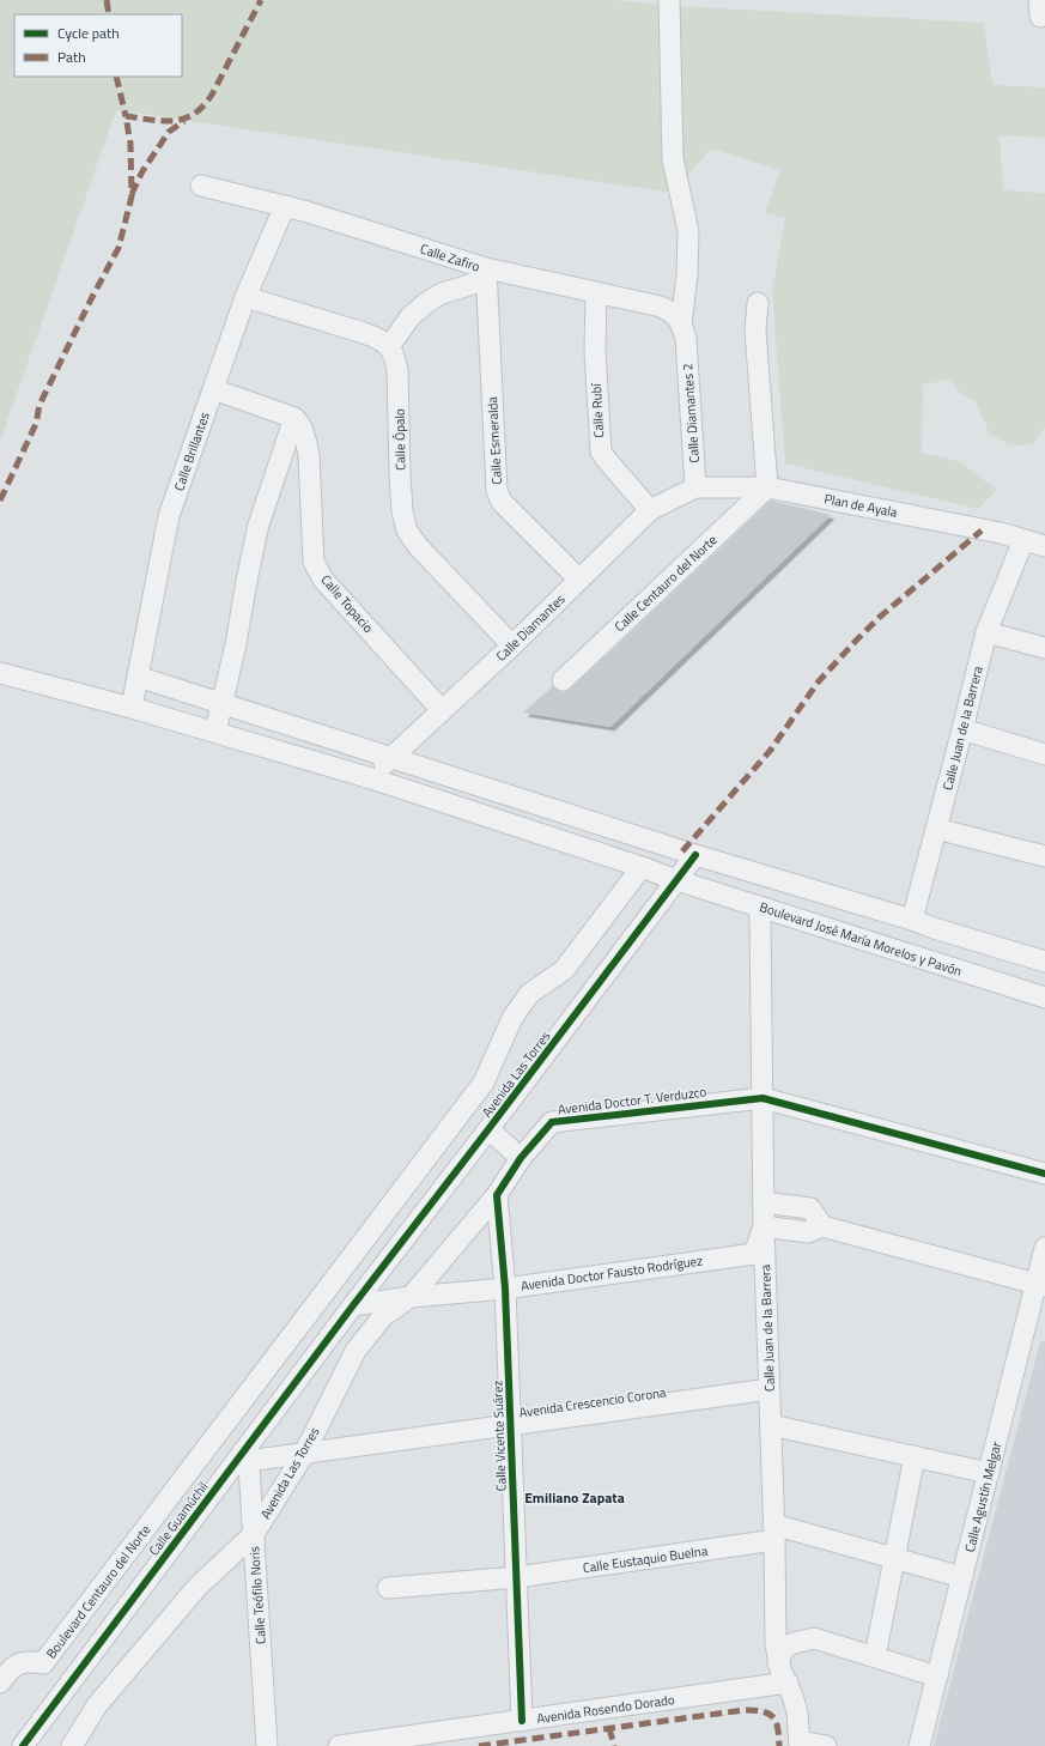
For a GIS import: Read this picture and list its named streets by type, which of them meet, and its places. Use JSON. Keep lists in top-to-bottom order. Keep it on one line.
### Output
{"streets":{"street":["Calle Zafiro","Calle Rubí","Calle Diamantes 2","Calle Ópalo","Calle Esmeralda","Calle Brillantes","Plan de Ayala","Calle Centauro del Norte","Calle Topacio","Calle Diamantes","Calle Juan de la Barrera","Boulevard José María Morelos y Pavón","Avenida Las Torres","Avenida Doctor T. Verduzco","Avenida Doctor Fausto Rodríguez","Avenida Crescencio Corona","Calle Vicente Suárez","Calle Agustín Melgar","Calle Guamúchil","Calle Eustaquio Buelna","Boulevard Centauro del Norte","Calle Teófilo Noris","Avenida Rosendo Dorado"]},"crossings":[["Calle Zafiro","Calle Rubí"],["Calle Zafiro","Calle Diamantes 2"],["Calle Zafiro","Calle Esmeralda"],["Calle Zafiro","Calle Brillantes"],["Calle Rubí","Calle Diamantes"],["Calle Diamantes 2","Plan de Ayala"],["Calle Diamantes 2","Calle Diamantes"],["Calle Ópalo","Calle Diamantes"],["Calle Esmeralda","Calle Diamantes"],["Calle Brillantes","Boulevard José María Morelos y Pavón"],["Plan de Ayala","Calle Centauro del Norte"],["Plan de Ayala","Calle Diamantes"],["Plan de Ayala","Calle Juan de la Barrera"],["Calle Topacio","Calle Diamantes"],["Calle Diamantes","Boulevard José María Morelos y Pavón"],["Calle Juan de la Barrera","Boulevard José María Morelos y Pavón"],["Calle Juan de la Barrera","Avenida Doctor T. Verduzco"],["Calle Juan de la Barrera","Avenida Doctor Fausto Rodríguez"],["Calle Juan de la Barrera","Avenida Crescencio Corona"],["Calle Juan de la Barrera","Calle Eustaquio Buelna"],["Calle Juan de la Barrera","Avenida Rosendo Dorado"],["Boulevard José María Morelos y Pavón","Avenida Las Torres"],["Boulevard José María Morelos y Pavón","Boulevard Centauro del Norte"],["Avenida Las Torres","Avenida Doctor Fausto Rodríguez"],["Avenida Las Torres","Avenida Crescencio Corona"],["Avenida Las Torres","Calle Vicente Suárez"],["Avenida Las Torres","Calle Guamúchil"],["Avenida Las Torres","Calle Teófilo Noris"],["Avenida Doctor Fausto Rodríguez","Calle Vicente Suárez"],["Avenida Doctor Fausto Rodríguez","Calle Guamúchil"],["Avenida Crescencio Corona","Calle Vicente Suárez"],["Avenida Crescencio Corona","Calle Guamúchil"],["Avenida Crescencio Corona","Calle Teófilo Noris"],["Calle Vicente Suárez","Calle Eustaquio Buelna"],["Calle Vicente Suárez","Avenida Rosendo Dorado"],["Calle Guamúchil","Calle Teófilo Noris"]],"districts":["Emiliano Zapata"],"legend":["Cycle path","Path"]}
